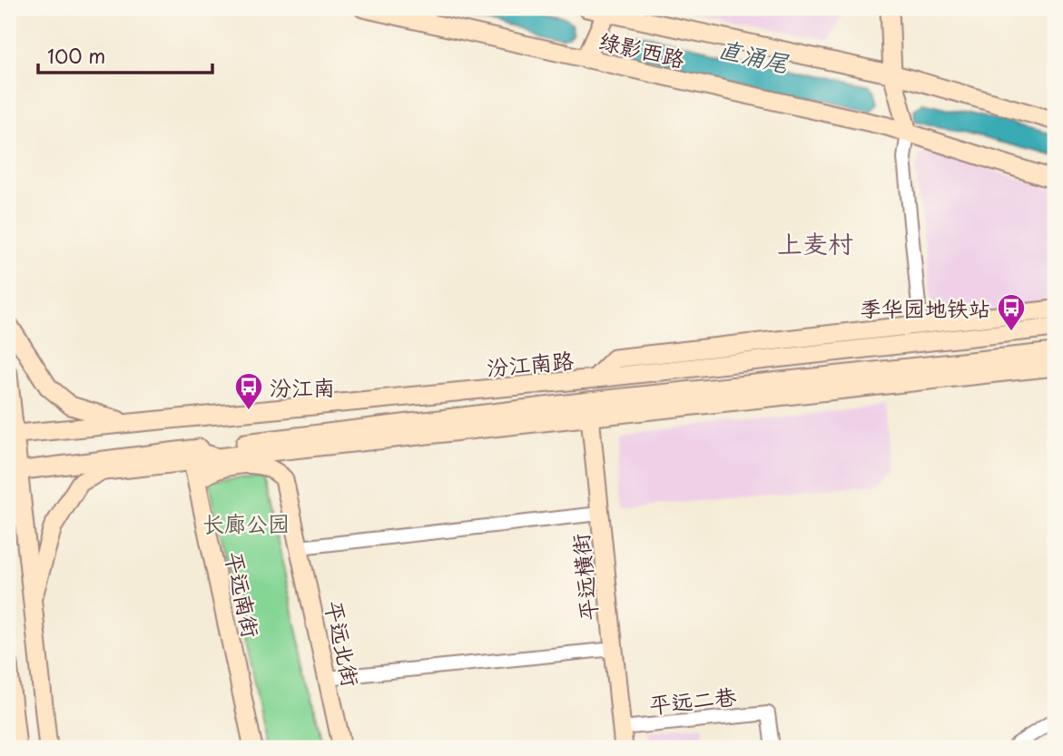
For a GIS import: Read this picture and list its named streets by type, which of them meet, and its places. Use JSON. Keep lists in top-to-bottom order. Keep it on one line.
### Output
{"streets":{"main road":["绿影西路","汾江南路","平远横街","平远南街","平远北街"],"street":["平远二巷"]},"crossings":[["汾江南路","平远横街"],["汾江南路","平远南街"],["平远横街","平远二巷"]],"districts":["上麦村"],"water":["直涌尾"],"parks":["长廊公园"],"places":{"bus stop":["季华园地铁站","汾江南"]},"scale_bar":"100 m"}
